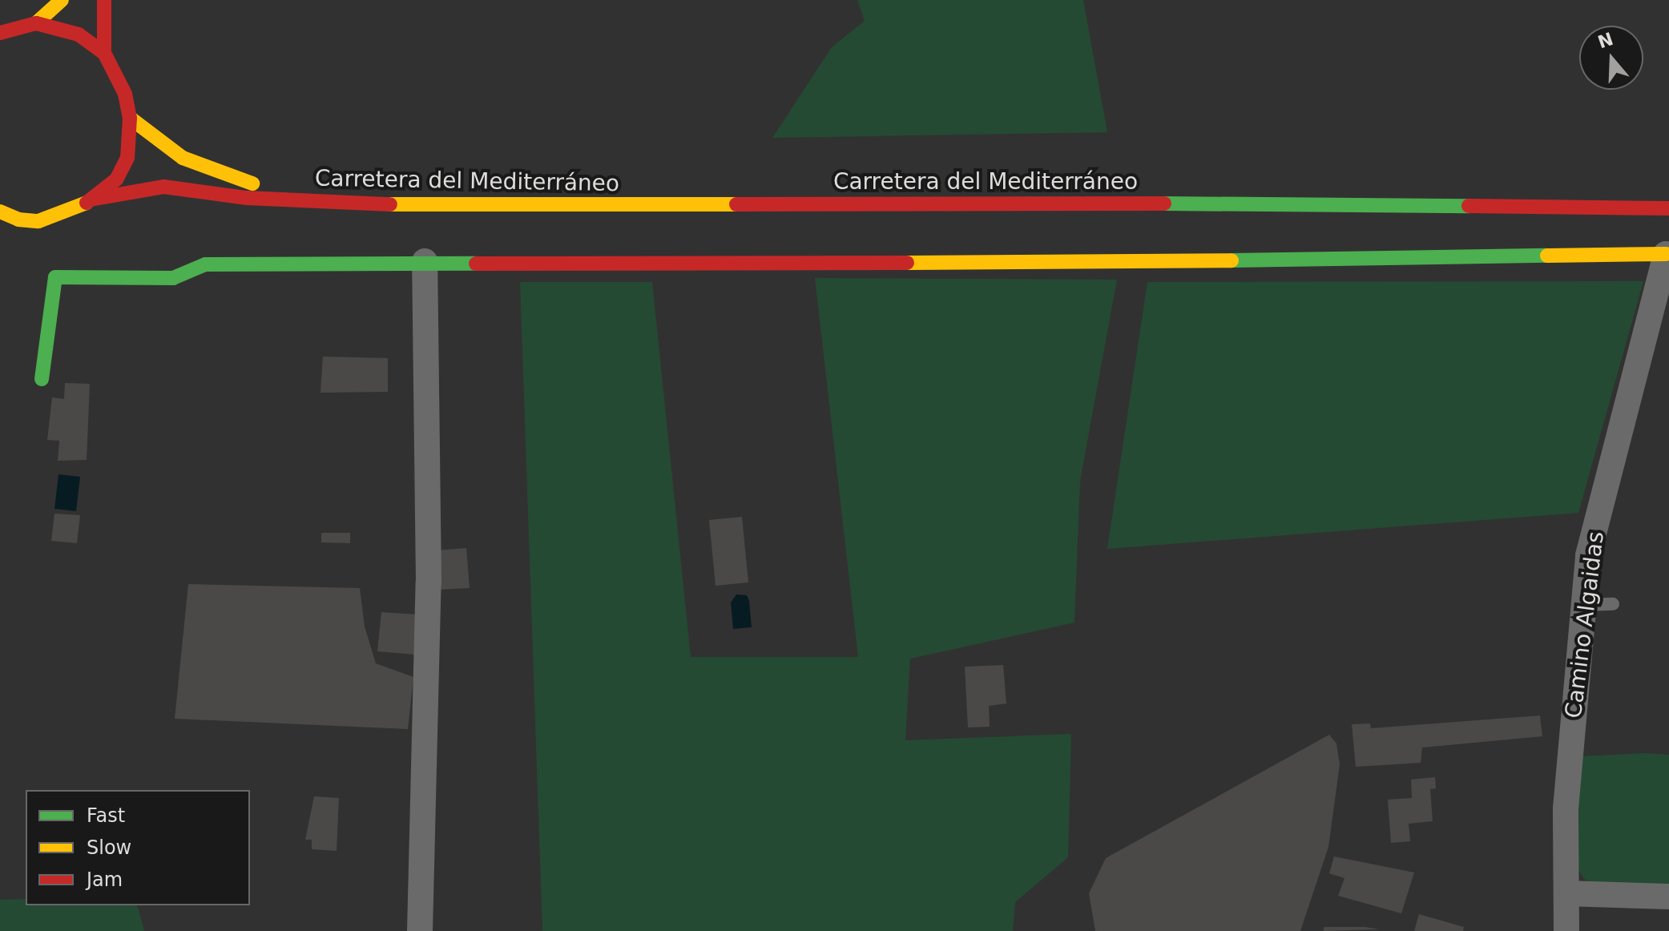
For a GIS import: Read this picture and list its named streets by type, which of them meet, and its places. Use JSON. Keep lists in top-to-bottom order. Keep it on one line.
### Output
{"streets":{"main road":["Carretera del Mediterráneo"],"street":["Camino Algaidas"]},"legend":["Fast","Slow","Jam"],"north":"top"}
